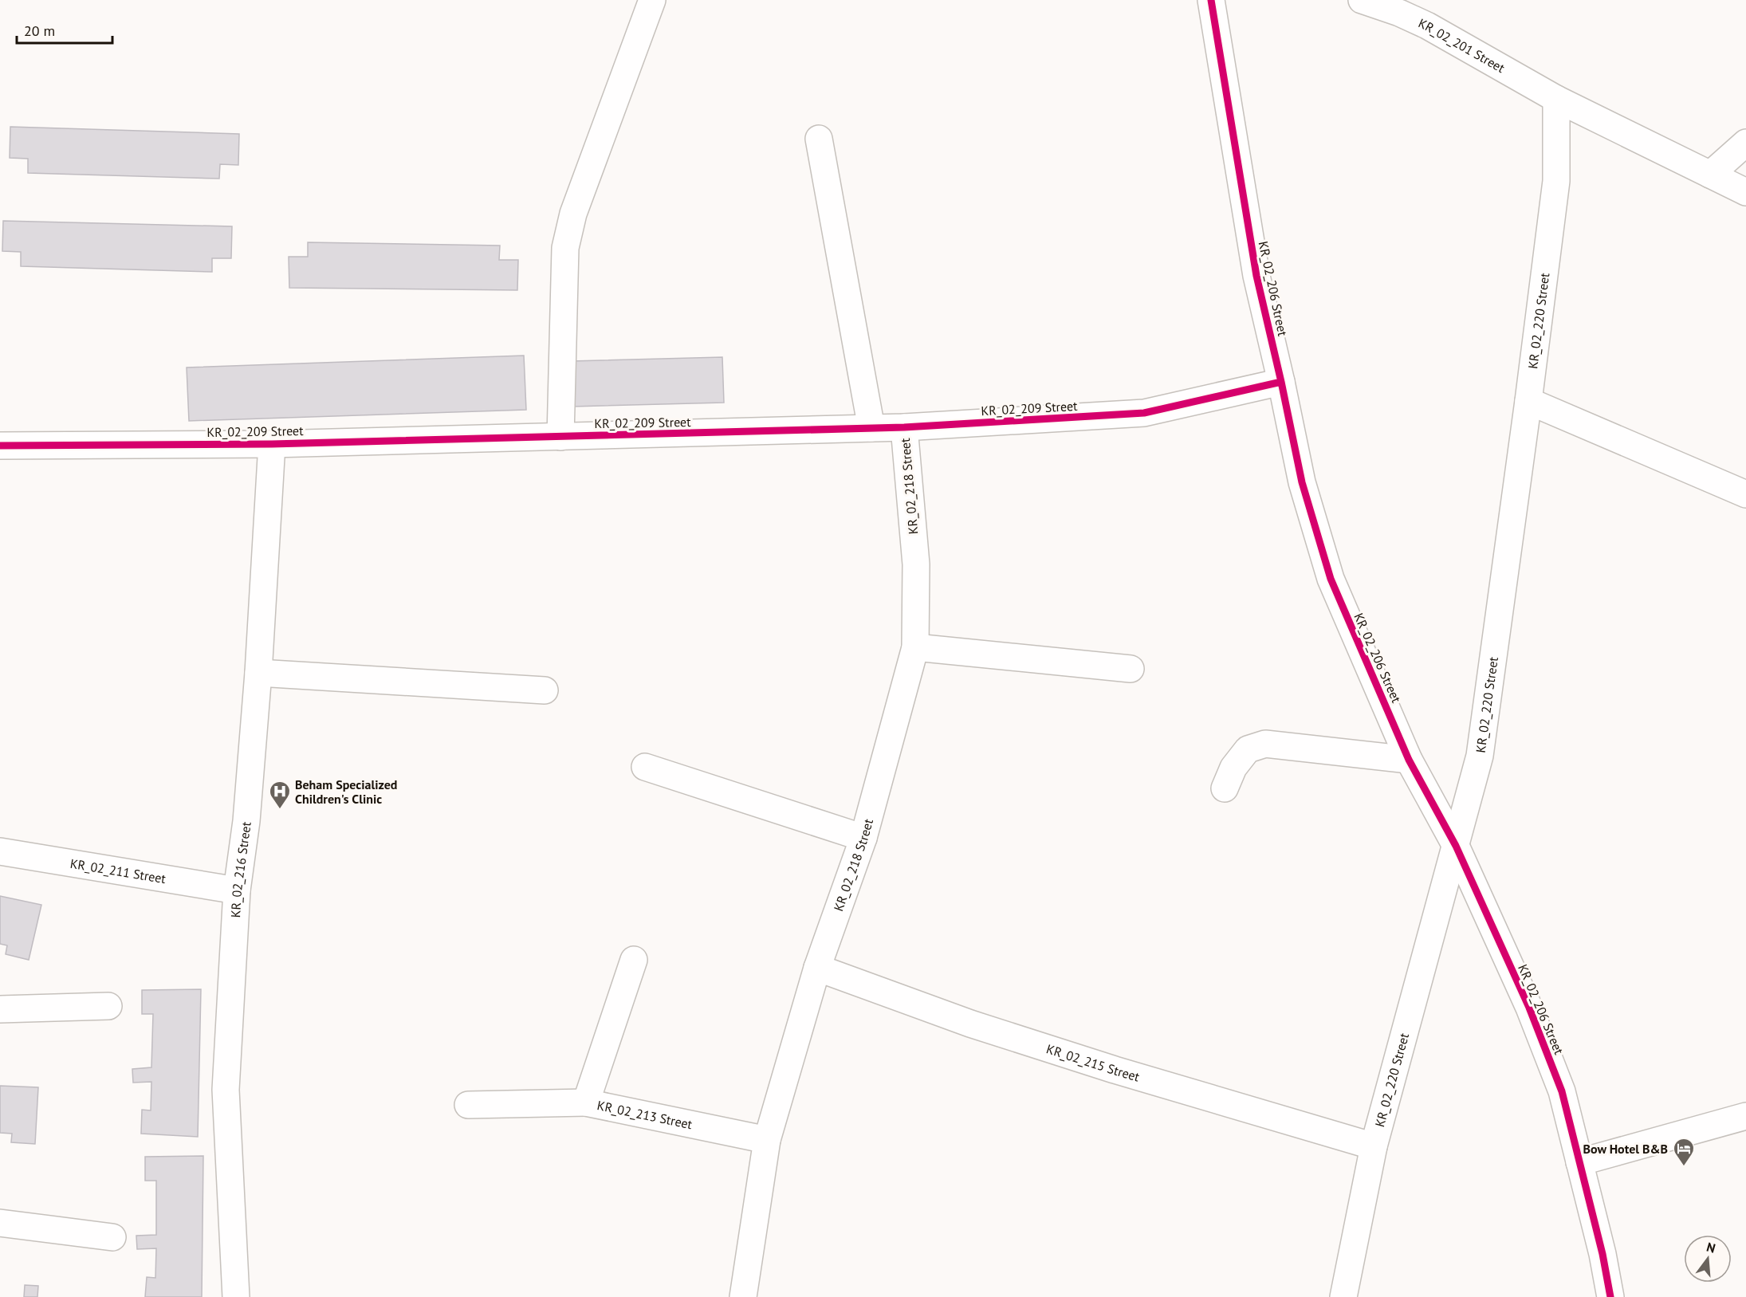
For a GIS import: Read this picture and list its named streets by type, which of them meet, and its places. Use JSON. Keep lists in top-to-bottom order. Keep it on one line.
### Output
{"streets":{"street":["KR_02_201 Street","KR_02_206 Street","KR_02_220 Street","KR_02_209 Street","KR_02_218 Street","KR_02_211 Street","KR_02_216 Street","KR_02_215 Street","KR_02_213 Street"]},"crossings":[["KR_02_201 Street","KR_02_220 Street"],["KR_02_206 Street","KR_02_220 Street"],["KR_02_206 Street","KR_02_209 Street"],["KR_02_220 Street","KR_02_215 Street"],["KR_02_209 Street","KR_02_218 Street"],["KR_02_209 Street","KR_02_216 Street"],["KR_02_218 Street","KR_02_215 Street"],["KR_02_218 Street","KR_02_213 Street"],["KR_02_211 Street","KR_02_216 Street"]],"places":{"hospital":["Beham Specialized Children's Clinic"],"hotel":["Bow Hotel B&B"]},"scale_bar":"20 m","north":"top"}
